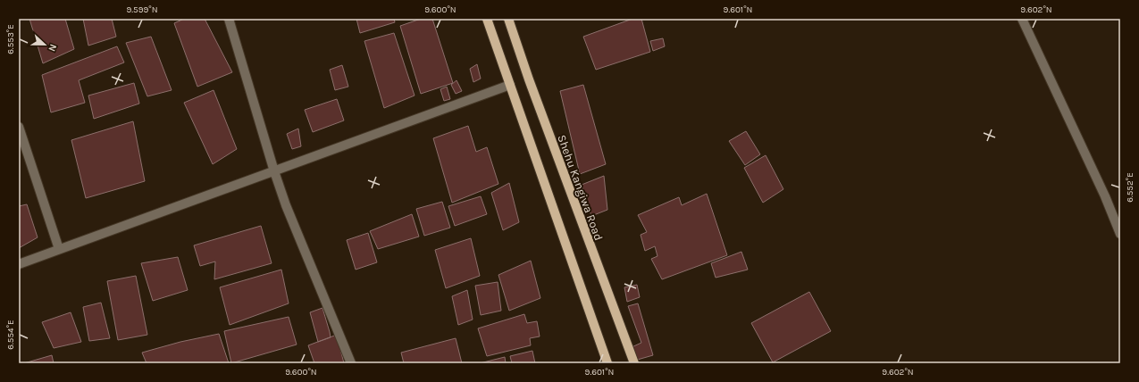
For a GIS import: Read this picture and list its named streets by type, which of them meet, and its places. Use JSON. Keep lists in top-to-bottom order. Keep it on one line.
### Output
{"streets":{"main road":["Shehu Kangiwa Road"]},"north":"right","coordinates":["9.599°N","9.600°N","9.601°N","9.602°N","6.553°E","6.552°E","6.554°E"]}
